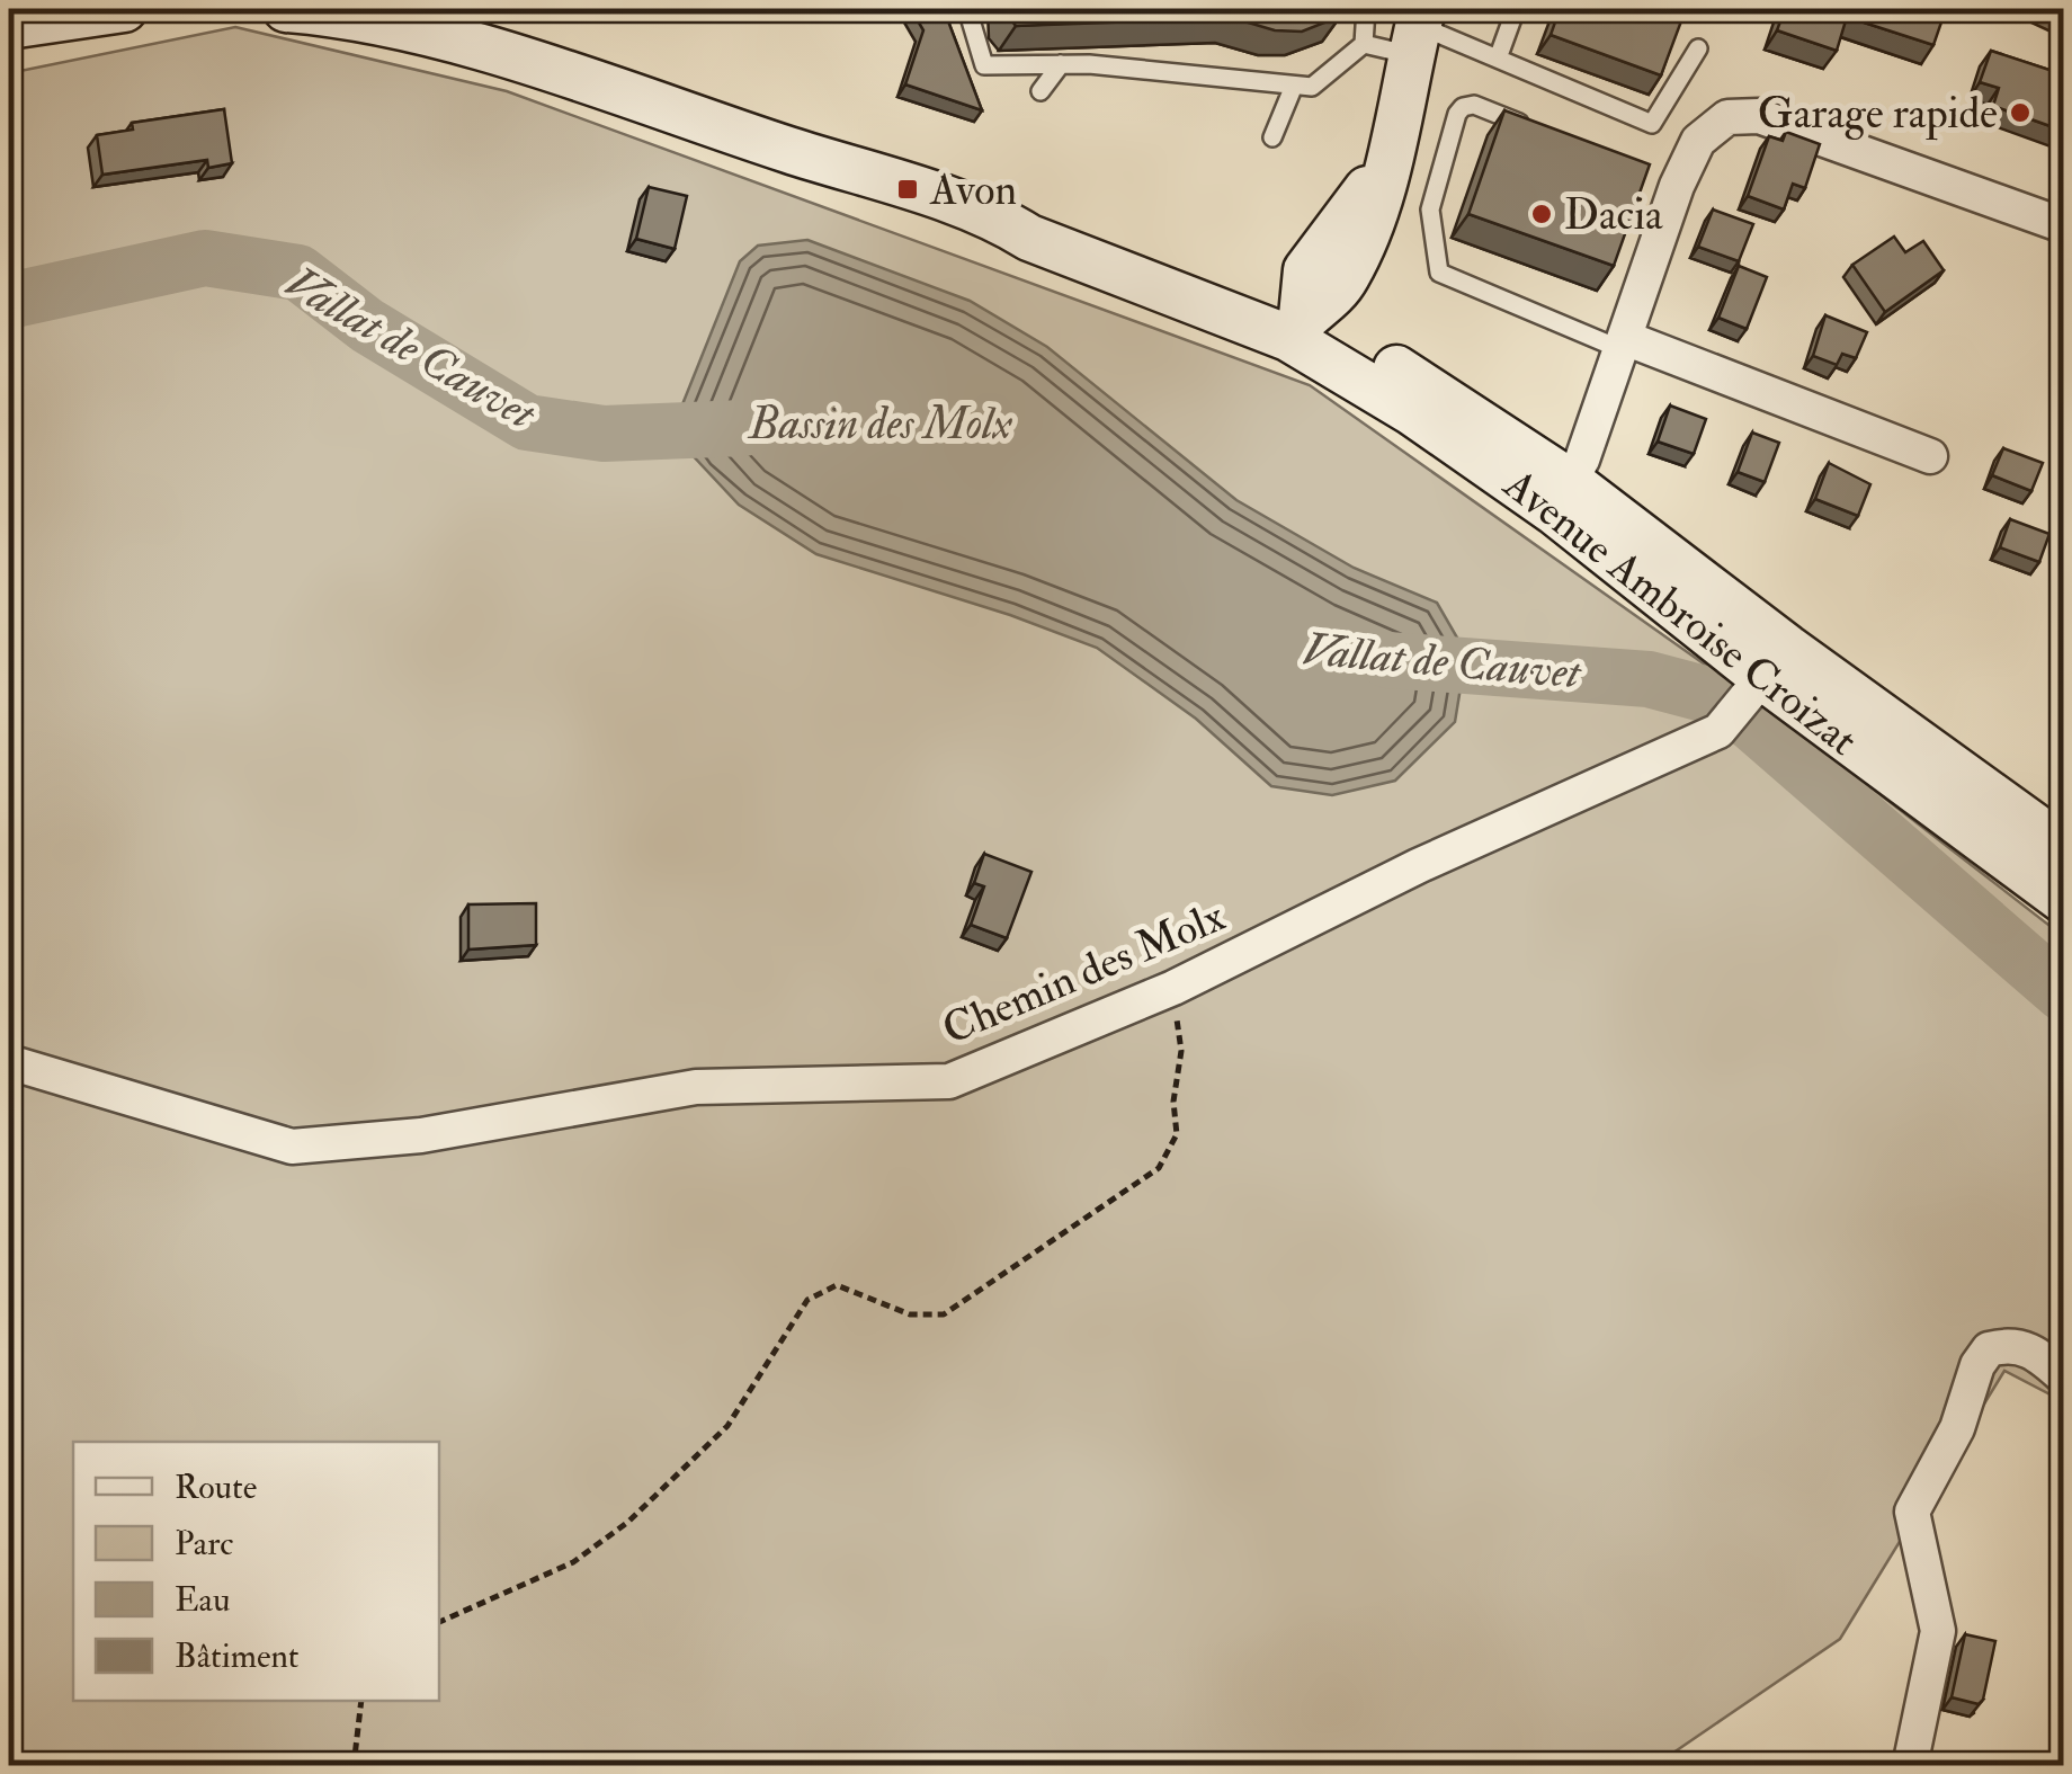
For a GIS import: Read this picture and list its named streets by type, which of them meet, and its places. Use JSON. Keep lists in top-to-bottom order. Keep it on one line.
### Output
{"streets":{"main road":["Avenue Ambroise Croizat"],"street":["Chemin des Molx"]},"crossings":[["Avenue Ambroise Croizat","Chemin des Molx"]],"water":["Vallat de Cauvet","Bassin des Molx"],"places":{"other":["Garage rapide","Dacia"],"transit":["Avon"]},"legend":["Route","Parc","Eau","Bâtiment"]}
